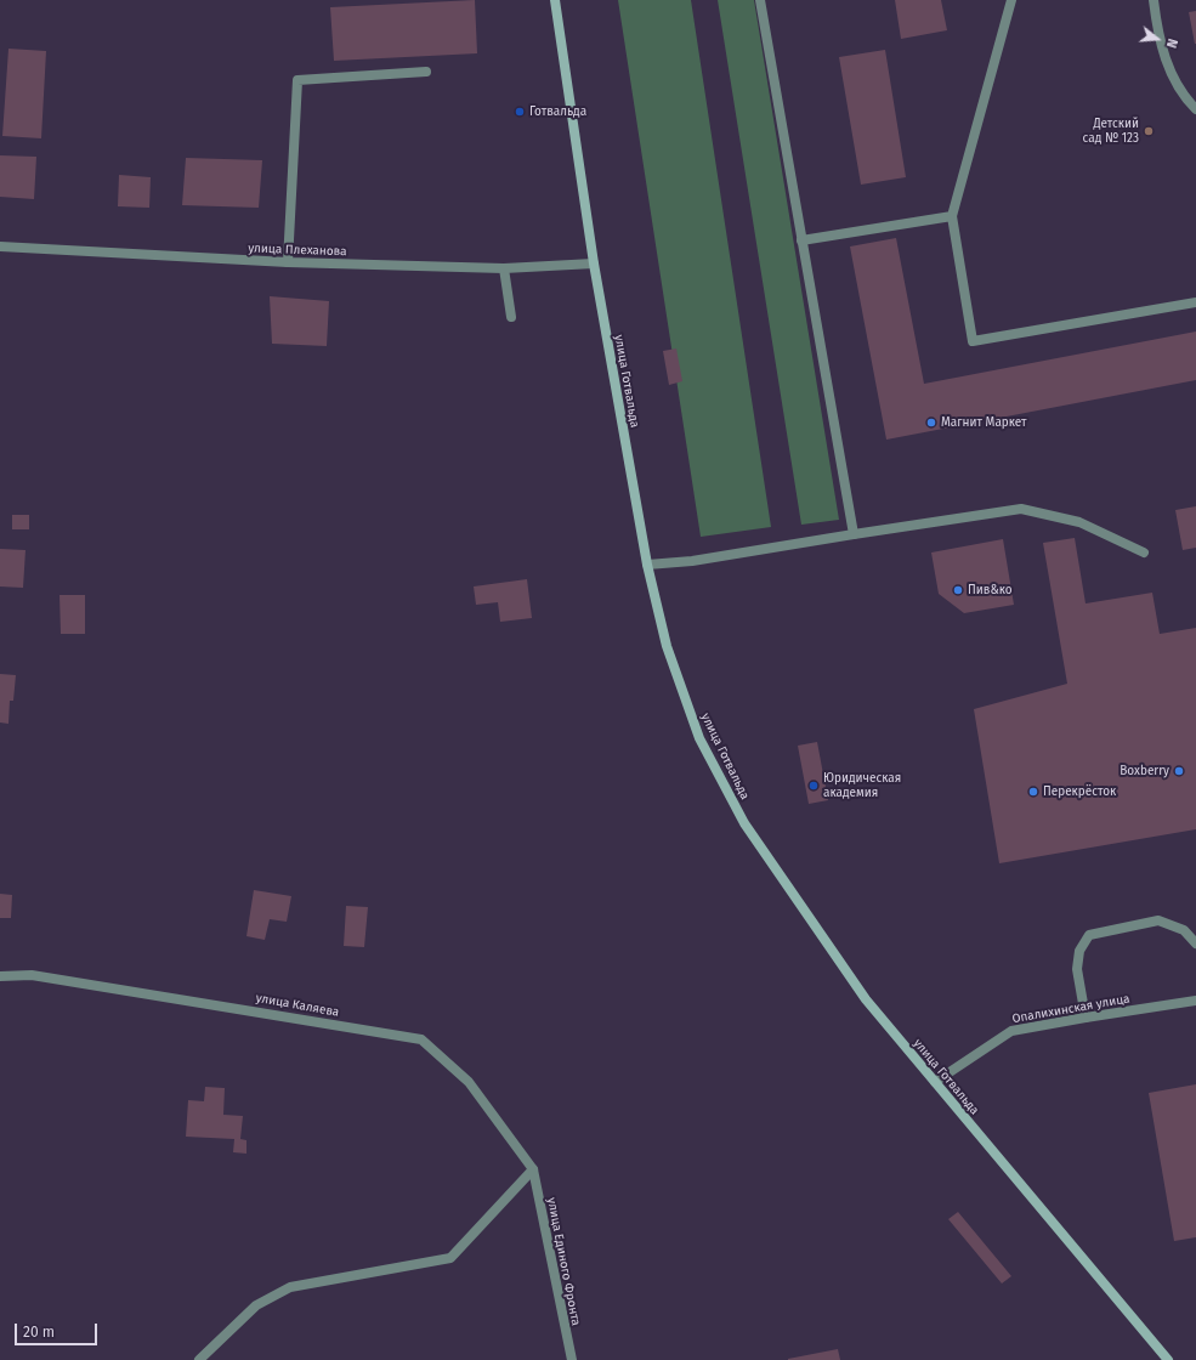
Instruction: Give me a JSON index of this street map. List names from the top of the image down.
{
  "streets": {
    "main road": ["улица Готвальда"],
    "street": [
      "улица Плеханова",
      "улица Каляева",
      "Опалихинская улица",
      "улица Единого Фронта"
    ]
  },
  "crossings": [
    ["улица Плеханова", "улица Готвальда"],
    ["улица Готвальда", "Опалихинская улица"],
    ["улица Каляева", "улица Единого Фронта"]
  ],
  "places": [
    "Готвальда",
    "Детский сад № 123",
    "Магнит Маркет",
    "Пив&ко",
    "Boxberry",
    "Юридическая академия",
    "Перекрёсток"
  ],
  "scale_bar": "20 m",
  "north": "right"
}
